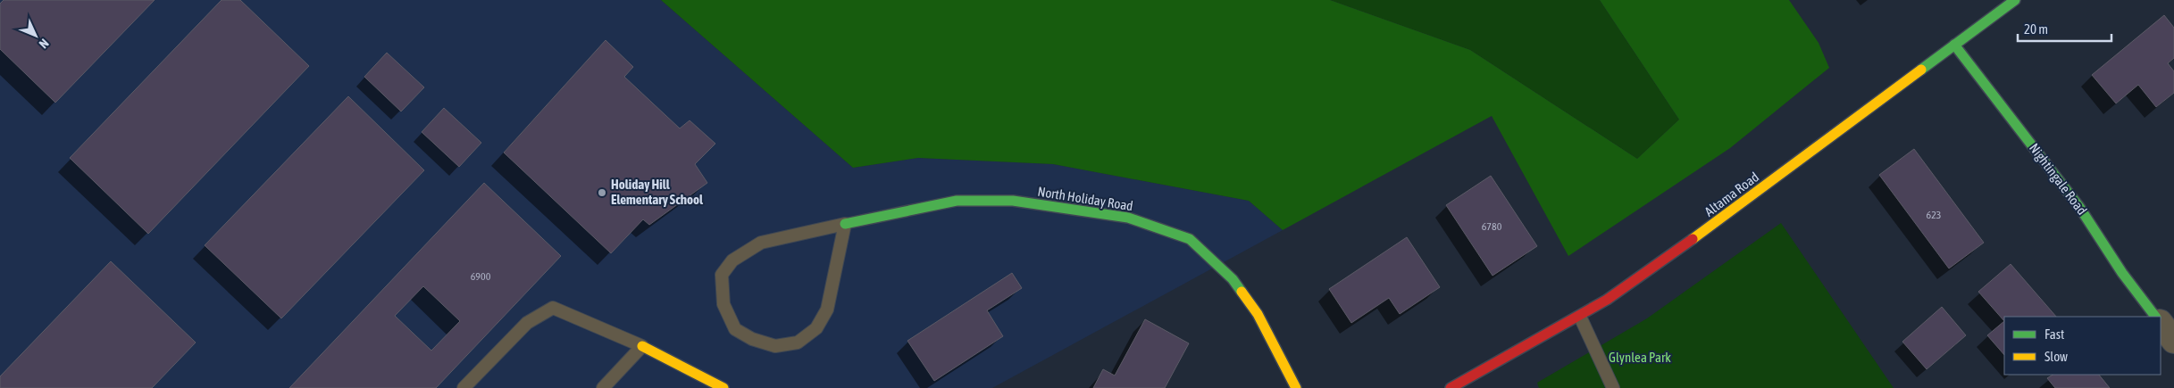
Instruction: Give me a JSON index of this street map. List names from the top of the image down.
{
  "streets": {
    "street": ["Nightingale Road", "Altama Road", "North Holiday Road"]
  },
  "crossings": [
    ["Nightingale Road", "Altama Road"]
  ],
  "parks": ["Glynlea Park"],
  "places": ["Holiday Hill Elementary School"],
  "house_numbers": ["623", "6780", "6900"],
  "legend": ["Fast", "Slow"],
  "scale_bar": "20 m",
  "north": "bottom right"
}
